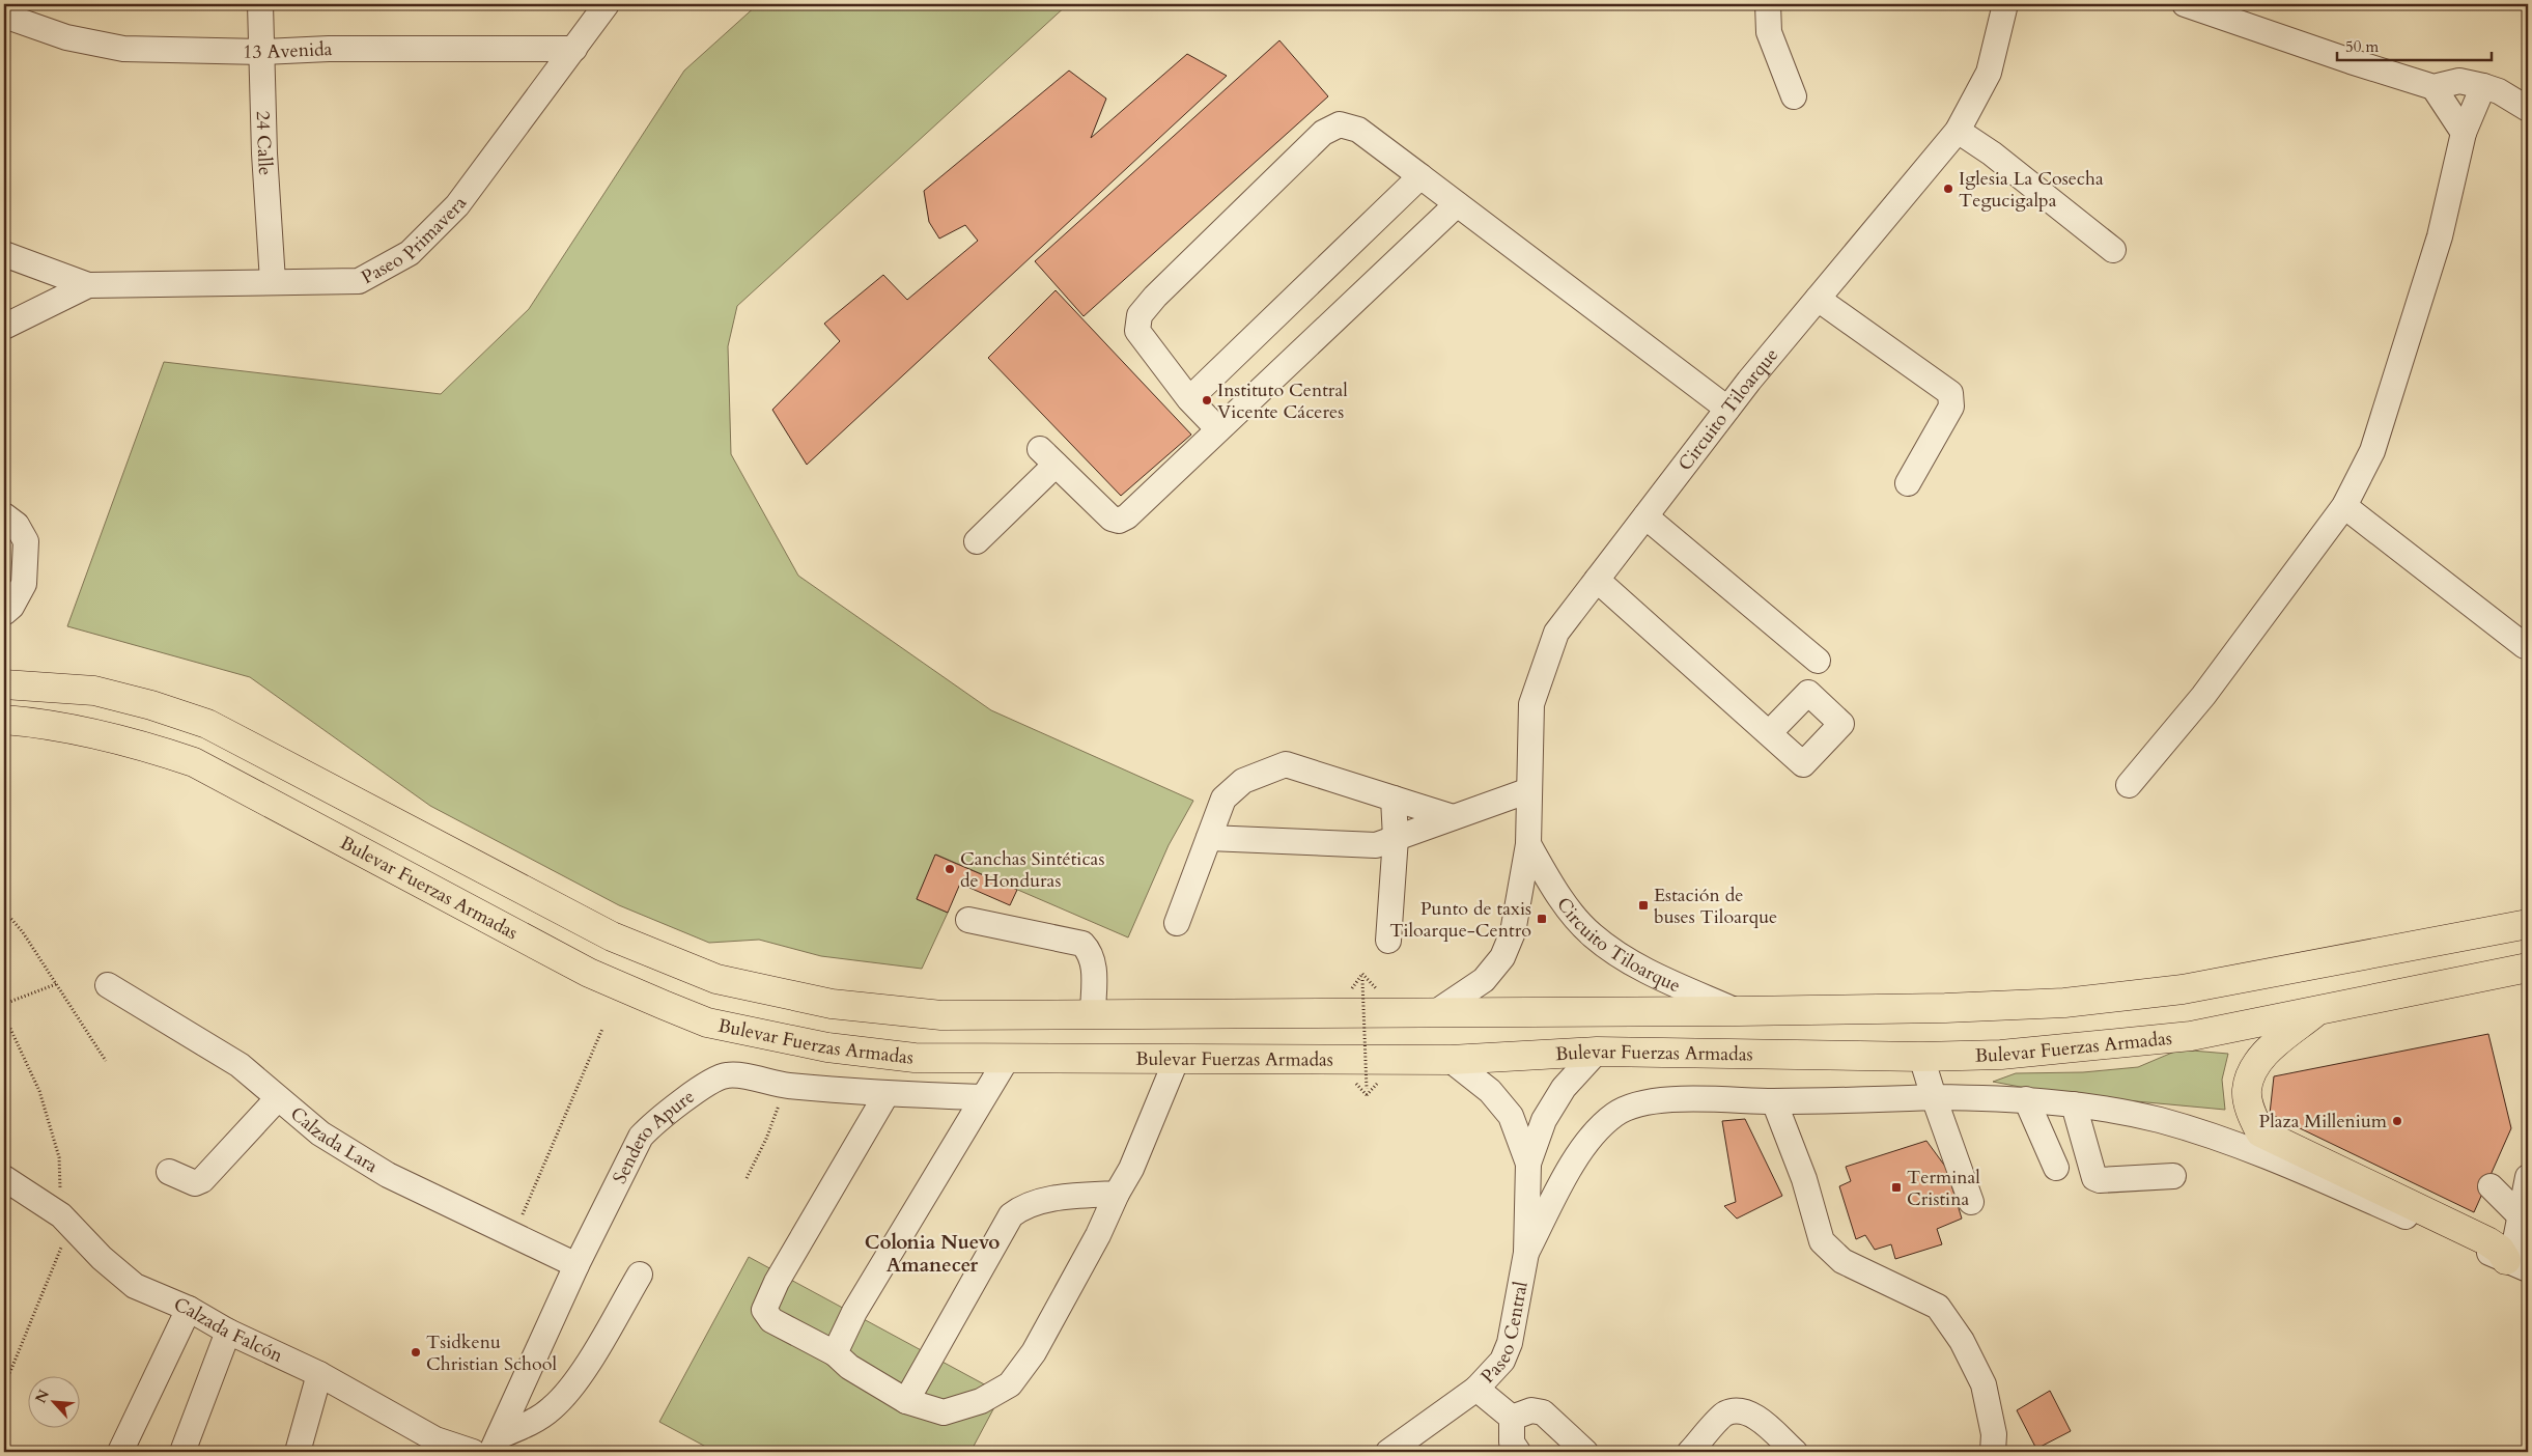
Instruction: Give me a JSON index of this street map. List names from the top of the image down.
{
  "streets": {
    "highway": ["Bulevar Fuerzas Armadas"],
    "street": [
      "13 Avenida",
      "24 Calle",
      "Paseo Primavera",
      "Circuito Tiloarque",
      "Calzada Lara",
      "Sendero Apure",
      "Calzada Falcón",
      "Paseo Central"
    ]
  },
  "crossings": [
    ["13 Avenida", "24 Calle"],
    ["13 Avenida", "Paseo Primavera"],
    ["24 Calle", "Paseo Primavera"],
    ["Bulevar Fuerzas Armadas", "Paseo Central"],
    ["Calzada Lara", "Sendero Apure"]
  ],
  "districts": ["Colonia Nuevo Amanecer"],
  "places": {
    "other": [
      "Iglesia La Cosecha Tegucigalpa",
      "Instituto Central Vicente Cáceres",
      "Canchas Sintéticas de Honduras",
      "Plaza Millenium",
      "Tsidkenu Christian School"
    ],
    "transit": ["Estación de buses Tiloarque", "Punto de taxis Tiloarque-Centro", "Terminal Cristina"]
  },
  "scale_bar": "50 m",
  "north": "top left"
}
